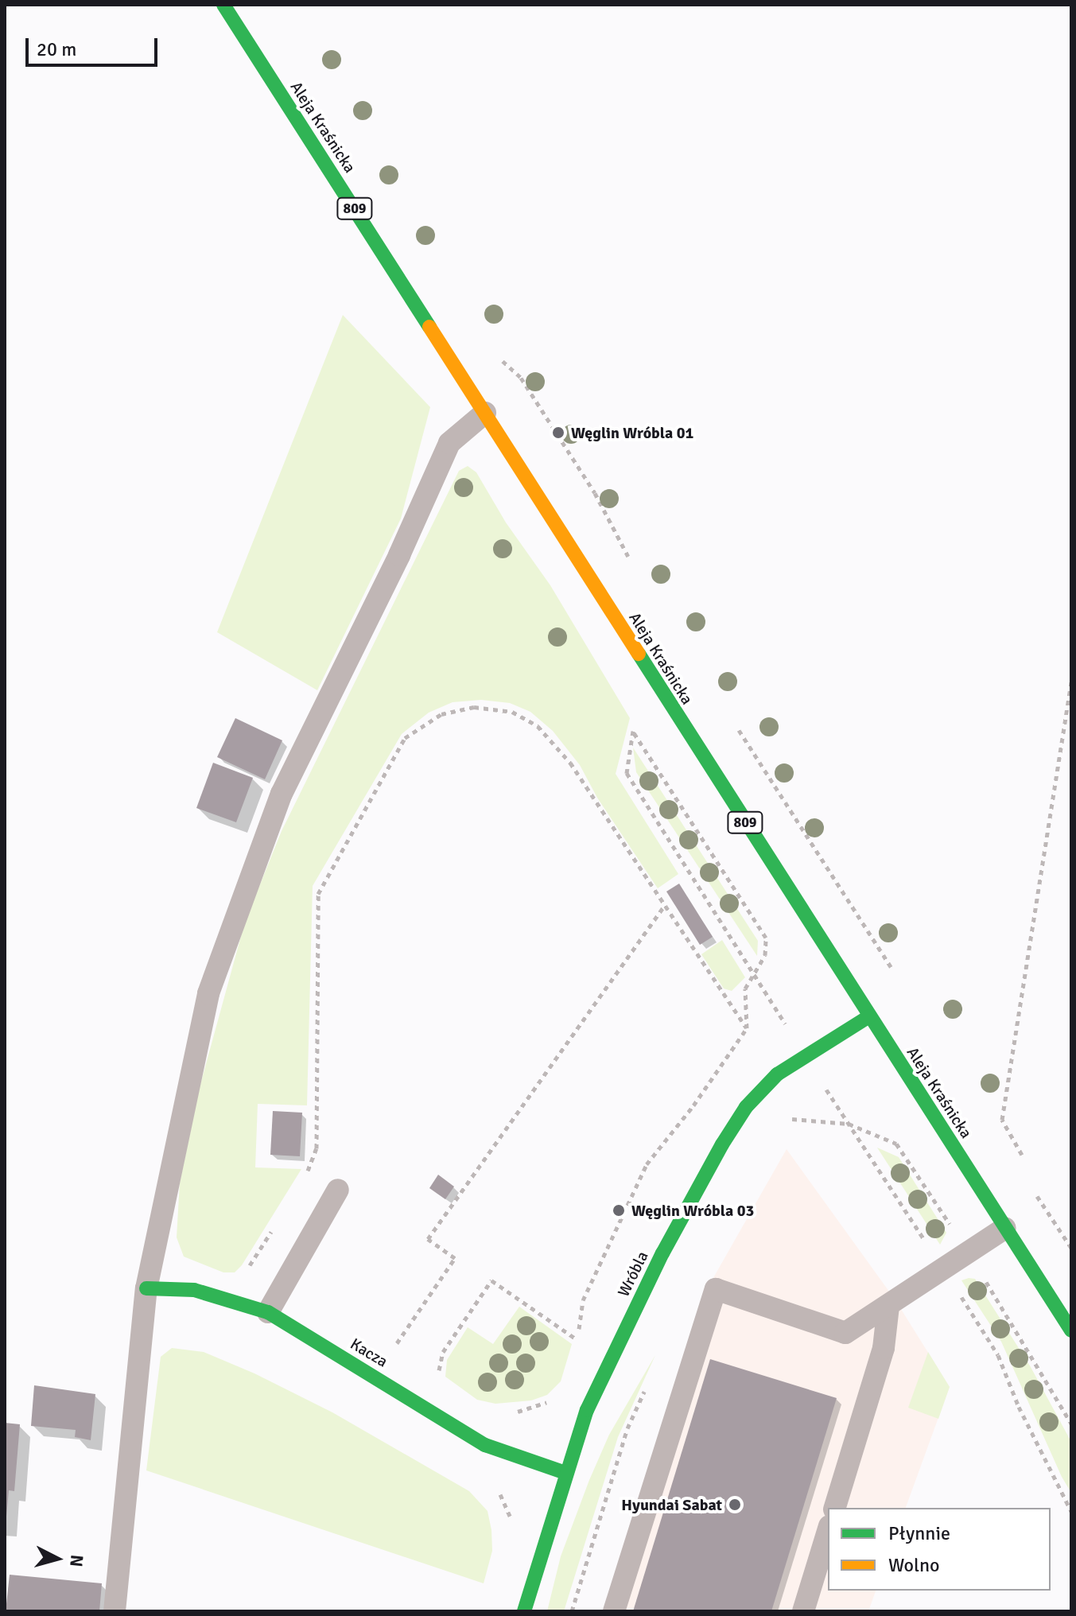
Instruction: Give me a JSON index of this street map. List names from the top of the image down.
{
  "streets": {
    "main road": [
      "Aleja Kraśnicka",
      "809",
      "Wróbla",
      "Kacza"
    ]
  },
  "crossings": [
    ["Aleja Kraśnicka", "Wróbla"],
    ["Wróbla", "Kacza"]
  ],
  "places": ["Węglin Wróbla 01", "Węglin Wróbla 03", "Hyundai Sabat"],
  "legend": ["Płynnie", "Wolno"],
  "scale_bar": "20 m",
  "north": "right"
}
